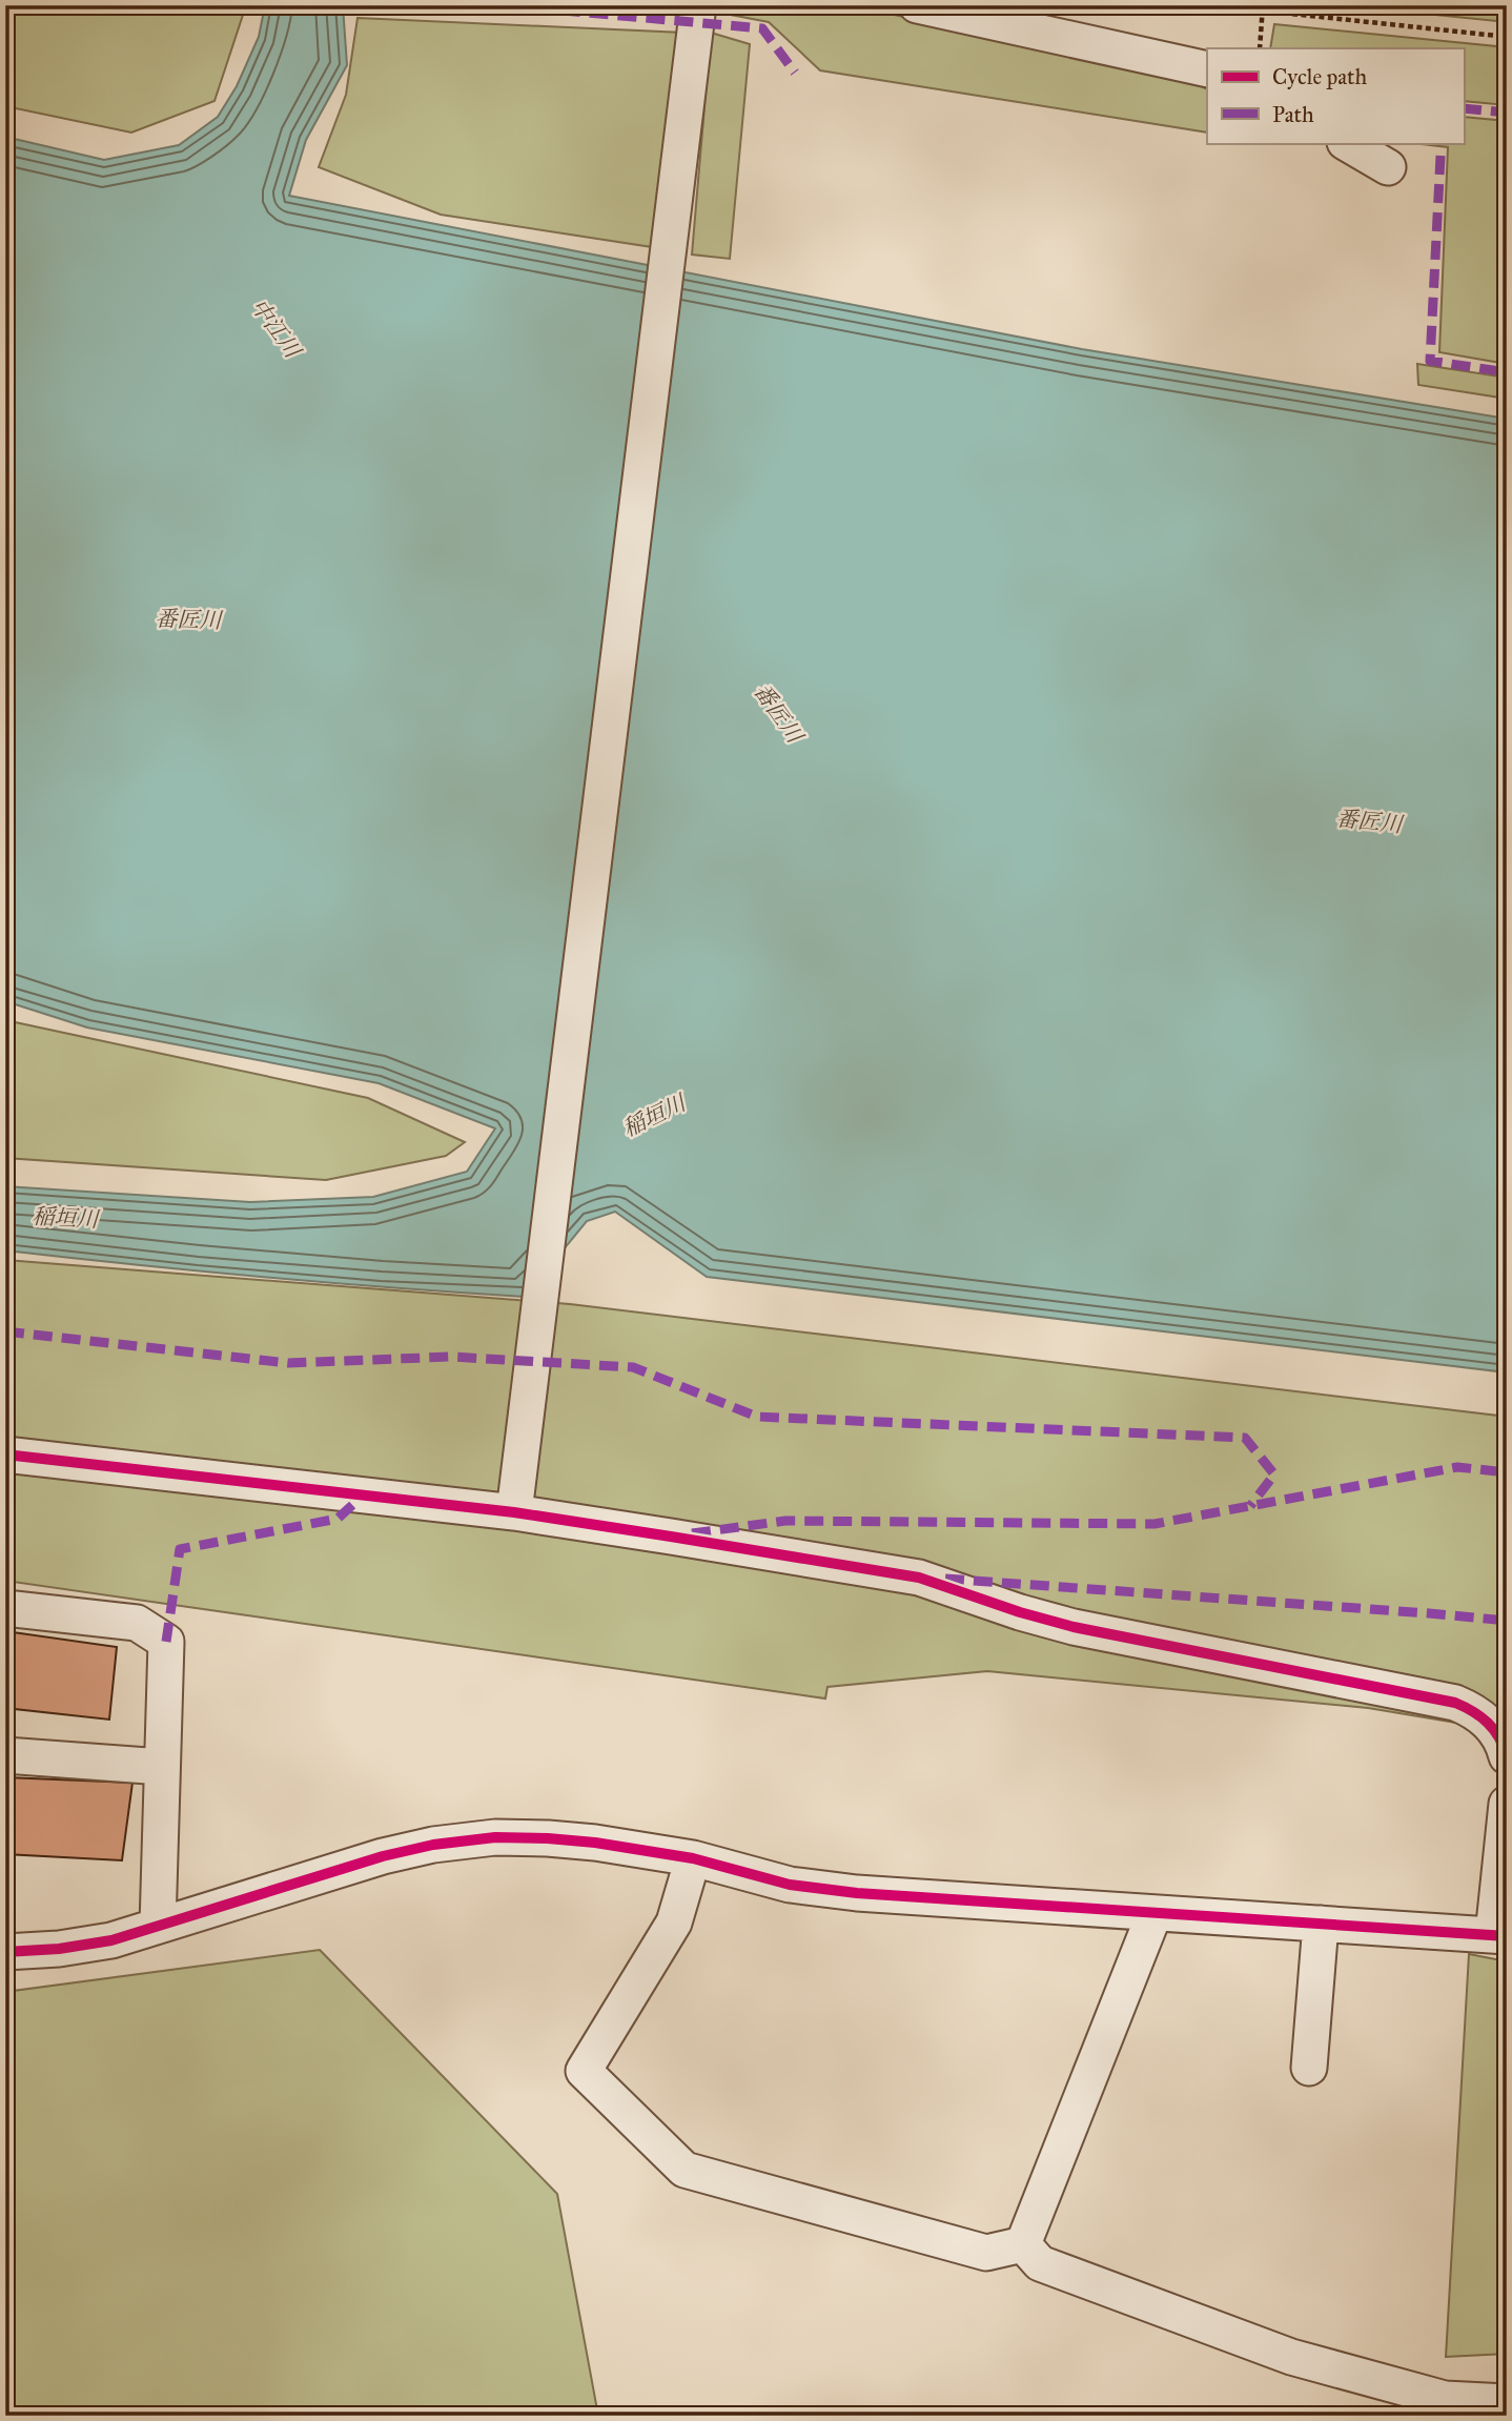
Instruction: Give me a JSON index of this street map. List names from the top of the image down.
{
  "water": ["中江川", "番匠川", "稲垣川"],
  "legend": ["Cycle path", "Path"]
}
